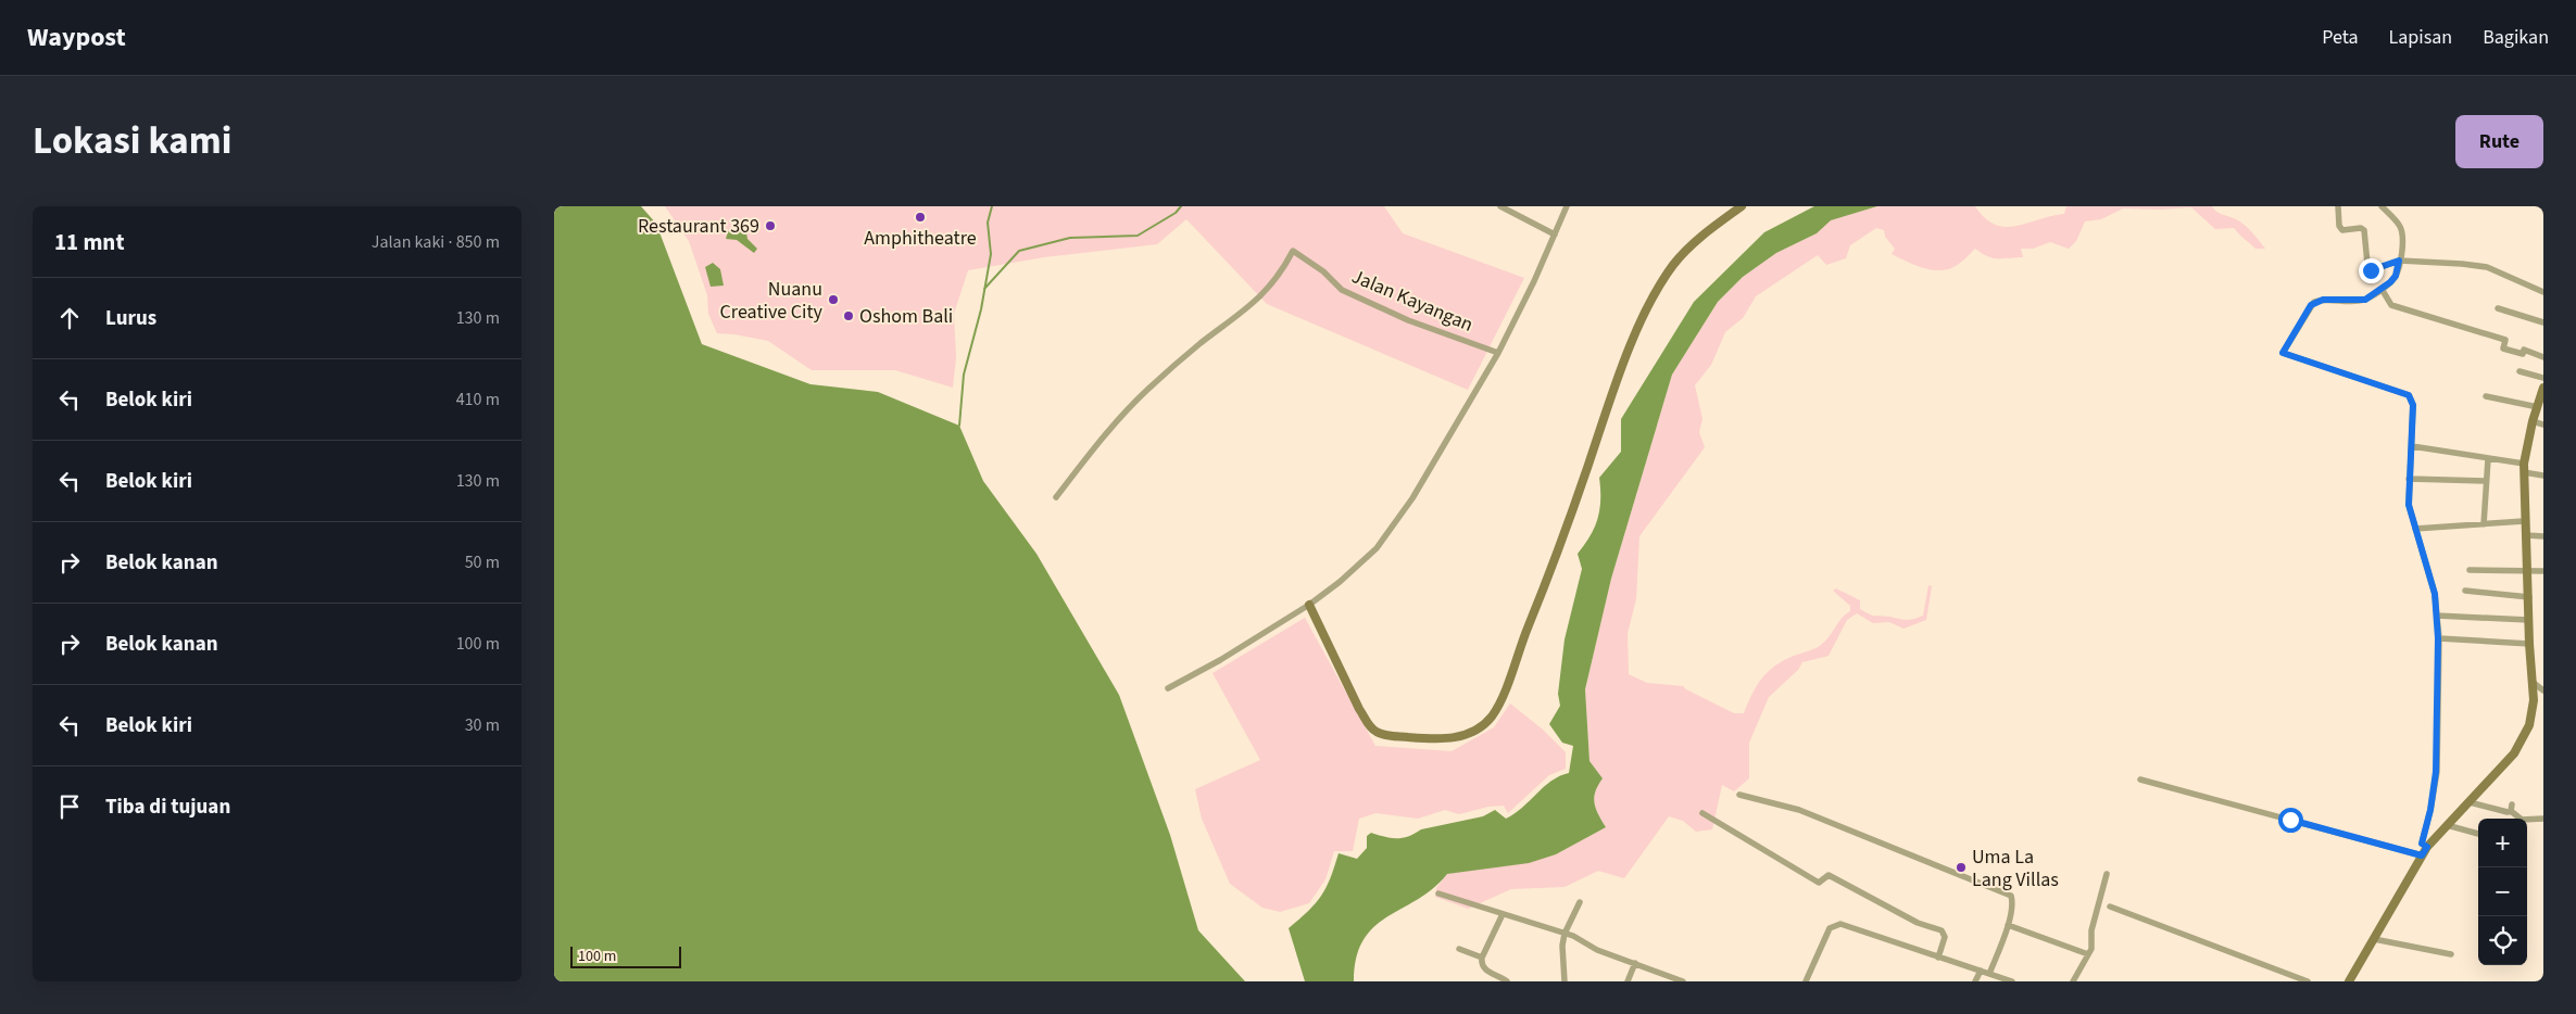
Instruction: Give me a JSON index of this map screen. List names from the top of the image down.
{
  "streets": {
    "street": ["Jalan Kayangan"]
  },
  "places": [
    "Amphitheatre",
    "Restaurant 369",
    "Nuanu Creative City",
    "Oshom Bali",
    "Uma La Lang Villas"
  ],
  "scale_bar": "100 m",
  "page": {
    "header": "Waypost",
    "nav": ["Peta", "Lapisan", "Bagikan"],
    "title": "Lokasi kami",
    "buttons": "Rute",
    "heading": ["11 mnt", "Jalan kaki · 850 m"],
    "list": [
      ["Lurus", "130 m"],
      ["Belok kiri", "410 m"],
      ["Belok kiri", "130 m"],
      ["Belok kanan", "50 m"],
      ["Belok kanan", "100 m"],
      ["Belok kiri", "30 m"],
      "Tiba di tujuan"
    ],
    "map_buttons": ["+", "−"],
    "scale": "100 m"
  }
}
